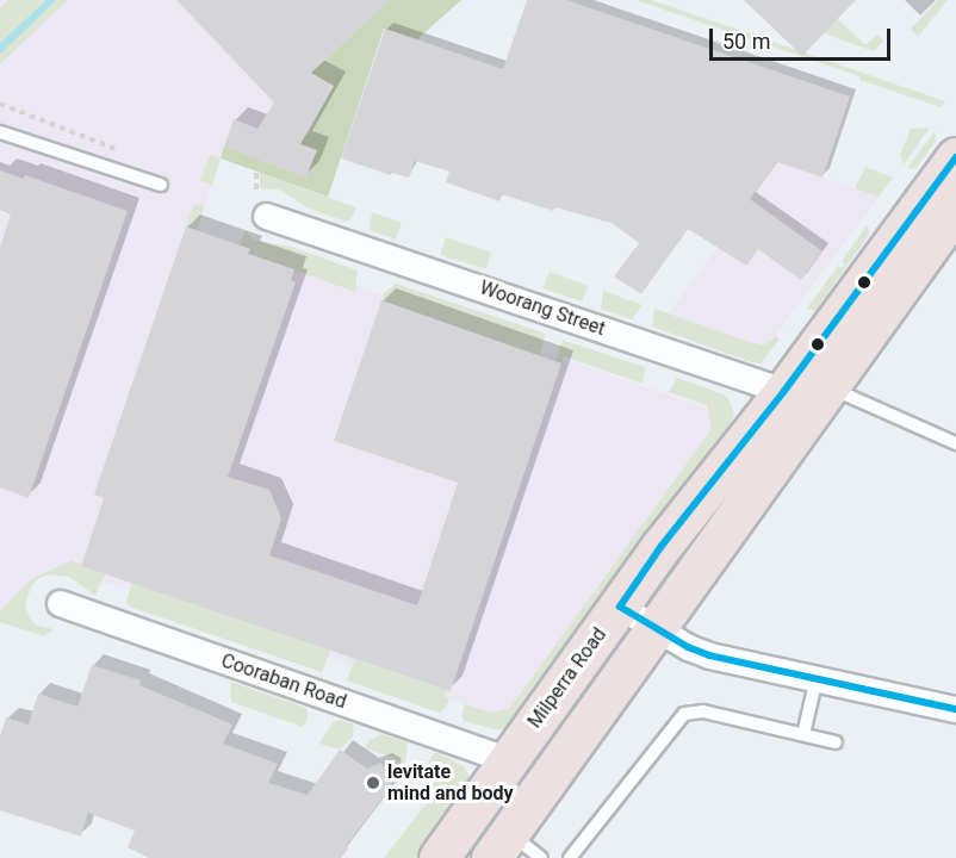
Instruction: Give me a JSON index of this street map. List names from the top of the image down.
{
  "streets": {
    "highway": ["Milperra Road"],
    "street": ["Woorang Street", "Cooraban Road"]
  },
  "crossings": [
    ["Woorang Street", "Milperra Road"],
    ["Milperra Road", "Cooraban Road"]
  ],
  "places": ["levitate mind and body"],
  "scale_bar": "50 m"
}
